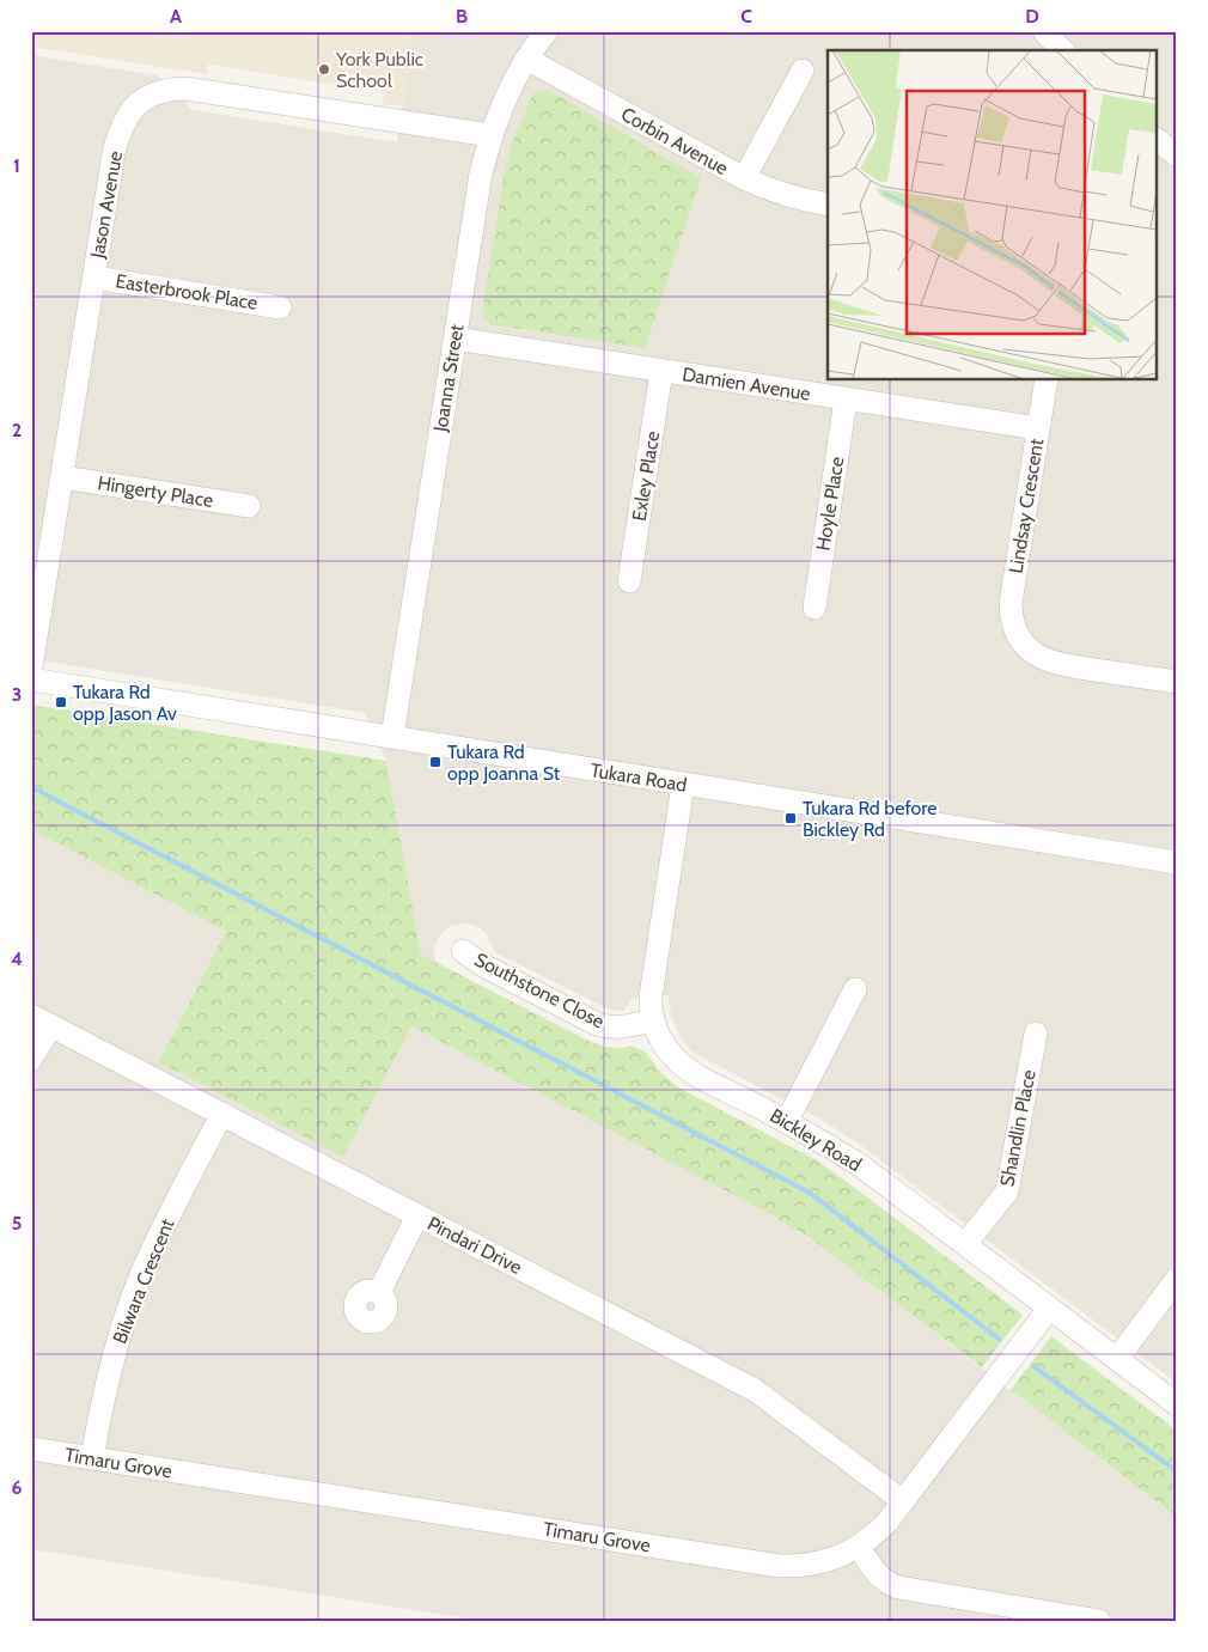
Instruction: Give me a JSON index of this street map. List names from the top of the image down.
{
  "streets": {
    "street": [
      "Corbin Avenue",
      "Jason Avenue",
      "Easterbrook Place",
      "Joanna Street",
      "Damien Avenue",
      "Exley Place",
      "Hingerty Place",
      "Hoyle Place",
      "Lindsay Crescent",
      "Tukara Road",
      "Southstone Close",
      "Shandlin Place",
      "Bickley Road",
      "Pindari Drive",
      "Bilwara Crescent",
      "Timaru Grove"
    ]
  },
  "crossings": [
    ["Corbin Avenue", "Joanna Street"],
    ["Jason Avenue", "Easterbrook Place"],
    ["Jason Avenue", "Joanna Street"],
    ["Jason Avenue", "Hingerty Place"],
    ["Joanna Street", "Damien Avenue"],
    ["Joanna Street", "Tukara Road"],
    ["Damien Avenue", "Exley Place"],
    ["Damien Avenue", "Hoyle Place"],
    ["Damien Avenue", "Lindsay Crescent"],
    ["Tukara Road", "Bickley Road"],
    ["Southstone Close", "Bickley Road"],
    ["Shandlin Place", "Bickley Road"],
    ["Bickley Road", "Timaru Grove"],
    ["Pindari Drive", "Bilwara Crescent"],
    ["Pindari Drive", "Timaru Grove"],
    ["Bilwara Crescent", "Timaru Grove"]
  ],
  "places": {
    "other": ["York Public School"],
    "transit": ["Tukara Rd opp Jason Av", "Tukara Rd opp Joanna St", "Tukara Rd before Bickley Rd"]
  },
  "grid": {
    "columns": [
      "A",
      "B",
      "C",
      "D"
    ],
    "rows": [
      "1",
      "2",
      "3",
      "4",
      "5",
      "6"
    ]
  }
}
